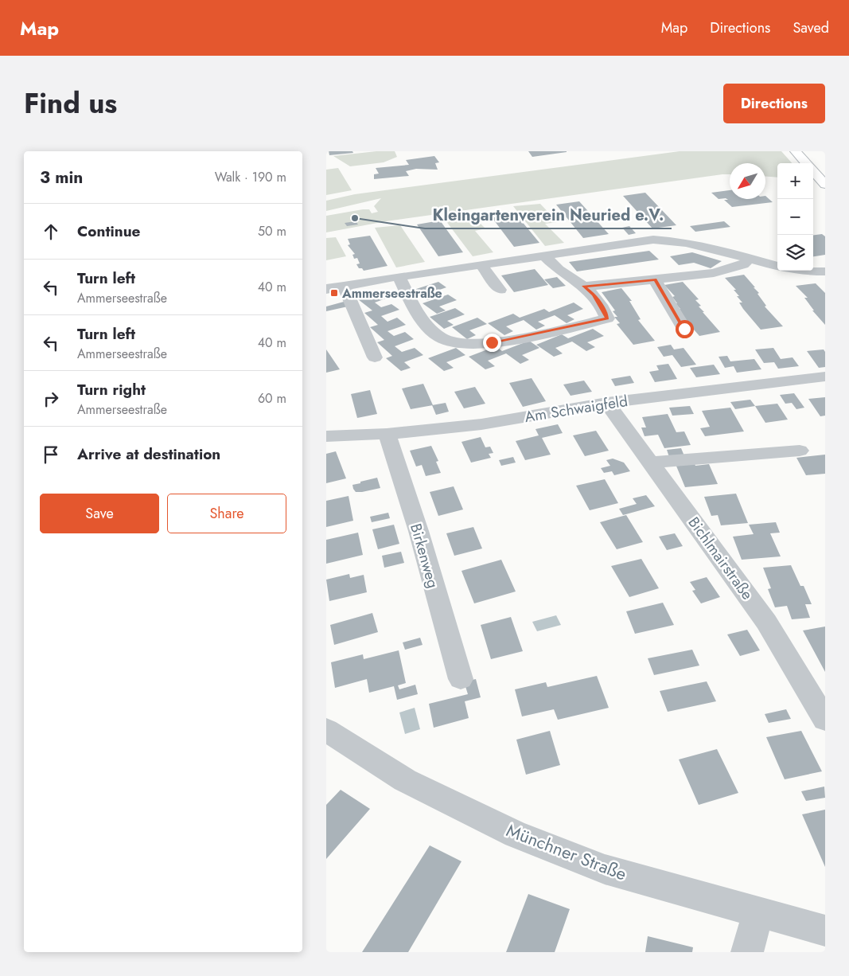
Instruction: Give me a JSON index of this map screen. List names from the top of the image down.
{
  "streets": {
    "street": [
      "Am Schwaigfeld",
      "Birkenweg",
      "Bichlmairstraße",
      "Münchner Straße"
    ]
  },
  "crossings": [
    ["Am Schwaigfeld", "Birkenweg"],
    ["Am Schwaigfeld", "Bichlmairstraße"]
  ],
  "places": {
    "other": ["Kleingartenverein Neuried e.V."],
    "transit": ["Ammerseestraße"]
  },
  "north": "bottom left",
  "page": {
    "header": "Map",
    "nav": ["Map", "Directions", "Saved"],
    "title": "Find us",
    "buttons": [
      "Directions",
      ["Save", "Share"]
    ],
    "heading": ["3 min", "Walk · 190 m"],
    "map_buttons": ["+", "−"],
    "list": [
      ["Continue", "50 m"],
      ["Turn left", "Ammerseestraße", "40 m"],
      ["Turn left", "Ammerseestraße", "40 m"],
      ["Turn right", "Ammerseestraße", "60 m"],
      "Arrive at destination"
    ]
  }
}
